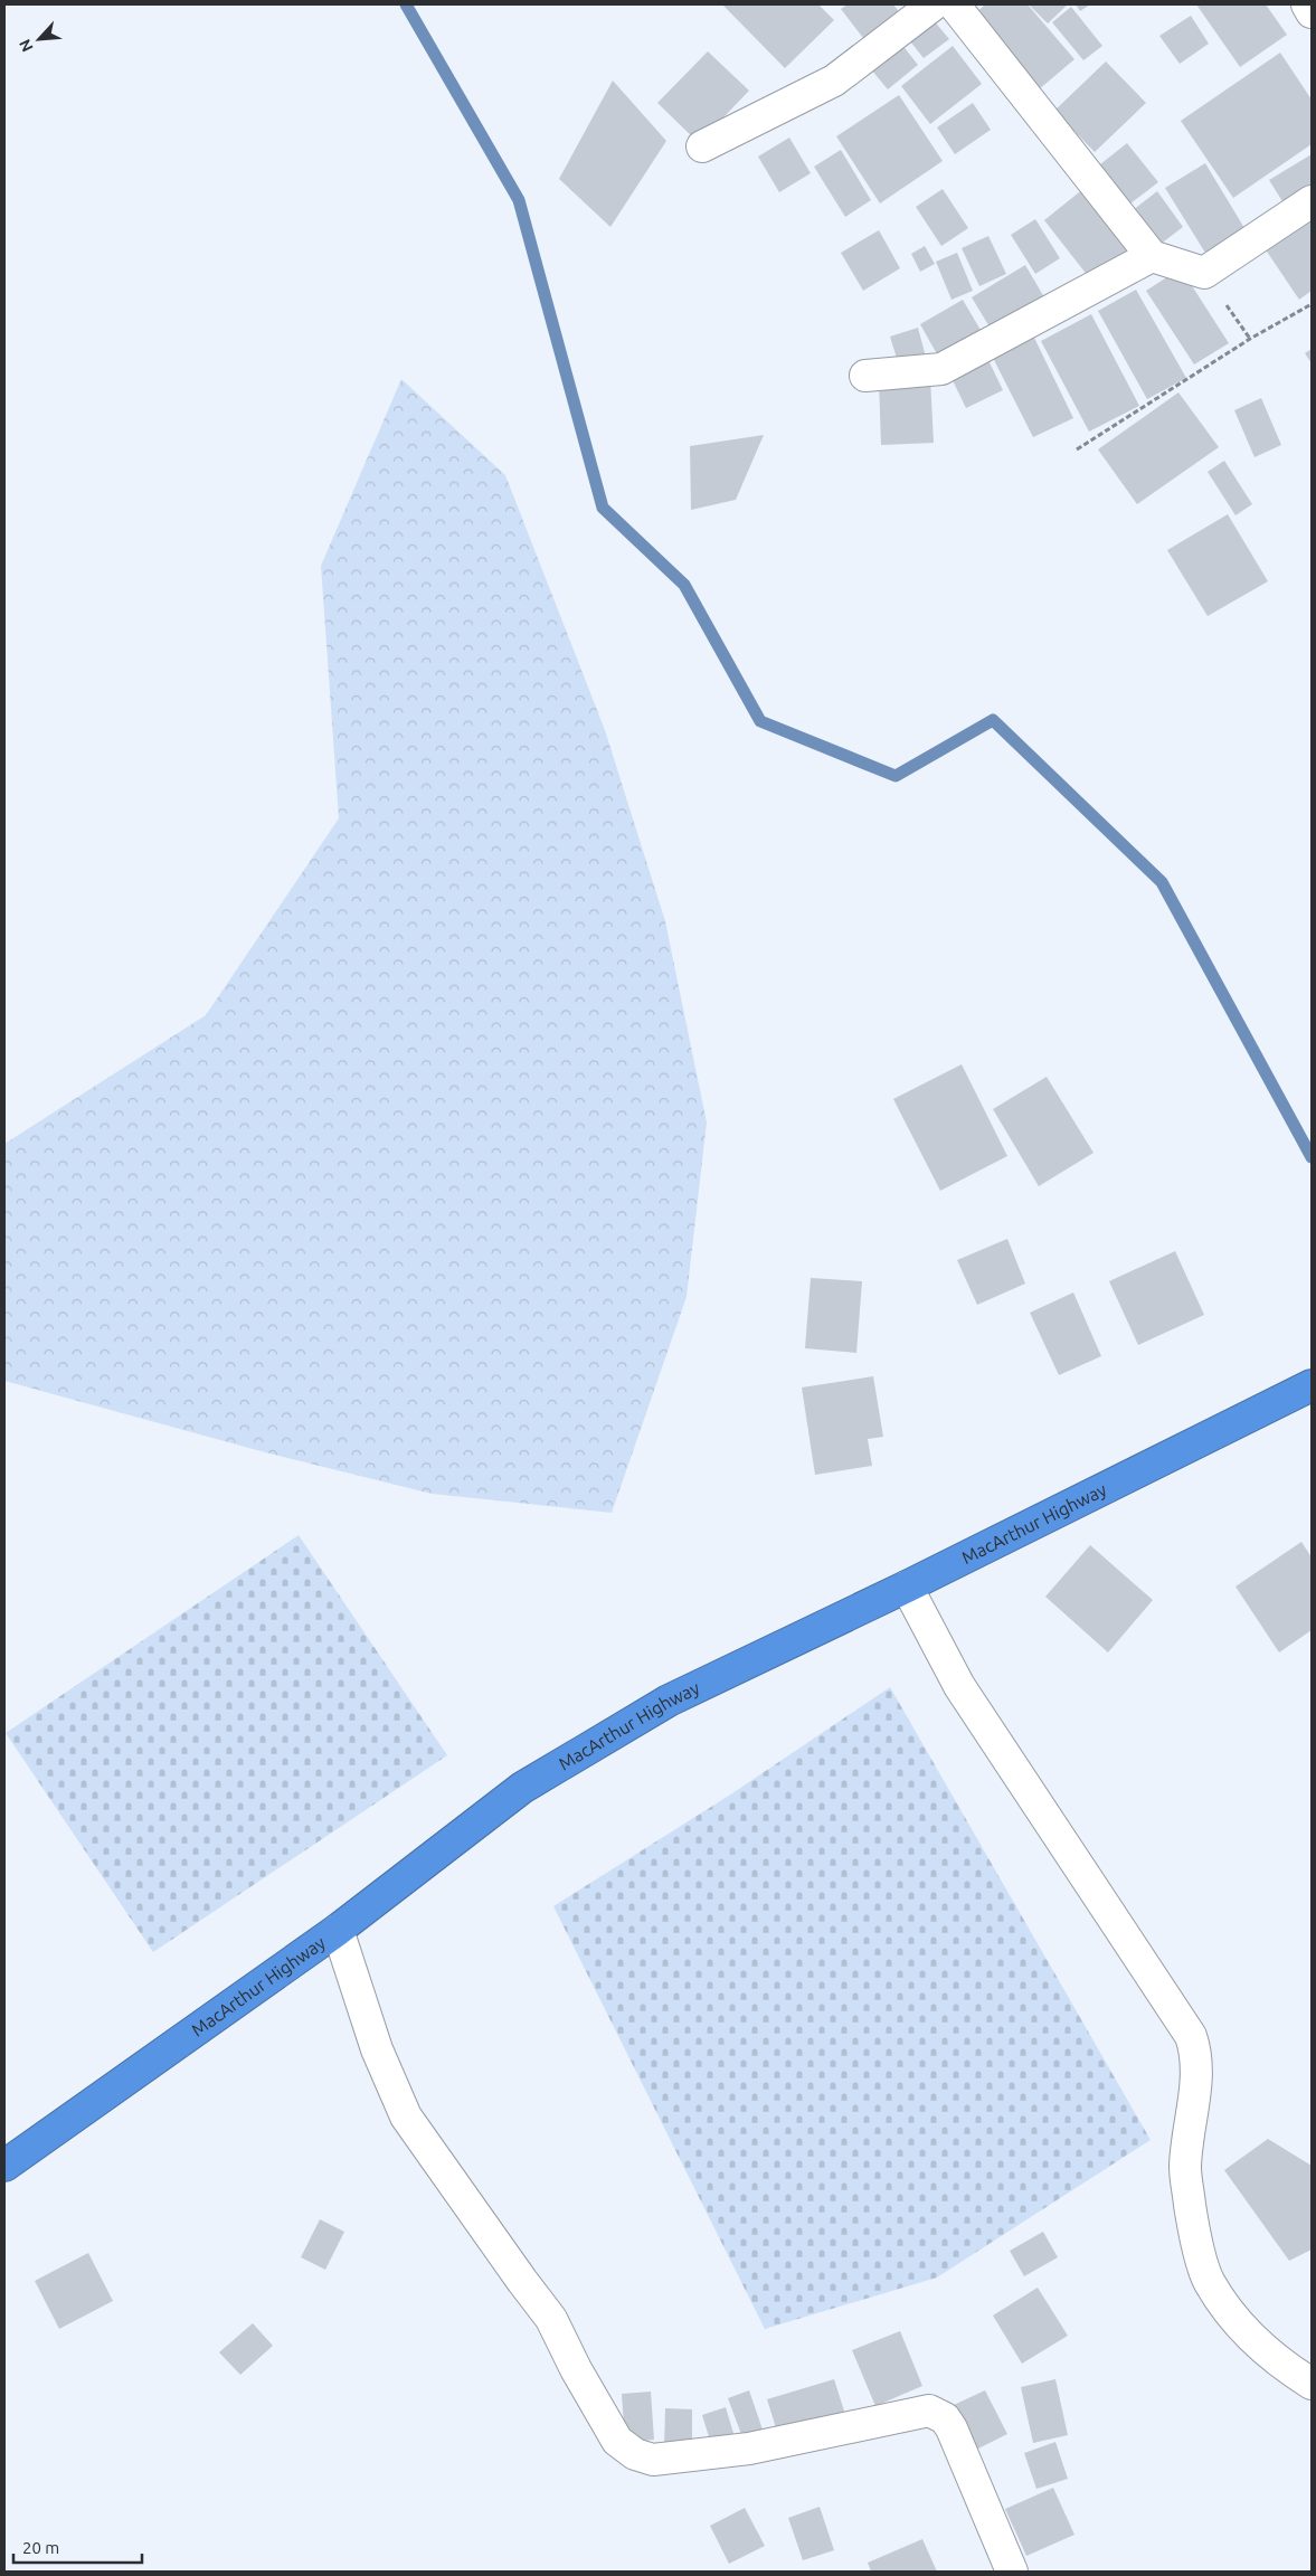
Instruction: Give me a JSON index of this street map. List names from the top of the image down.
{
  "streets": {
    "highway": ["MacArthur Highway"]
  },
  "scale_bar": "20 m",
  "north": "bottom left"
}
